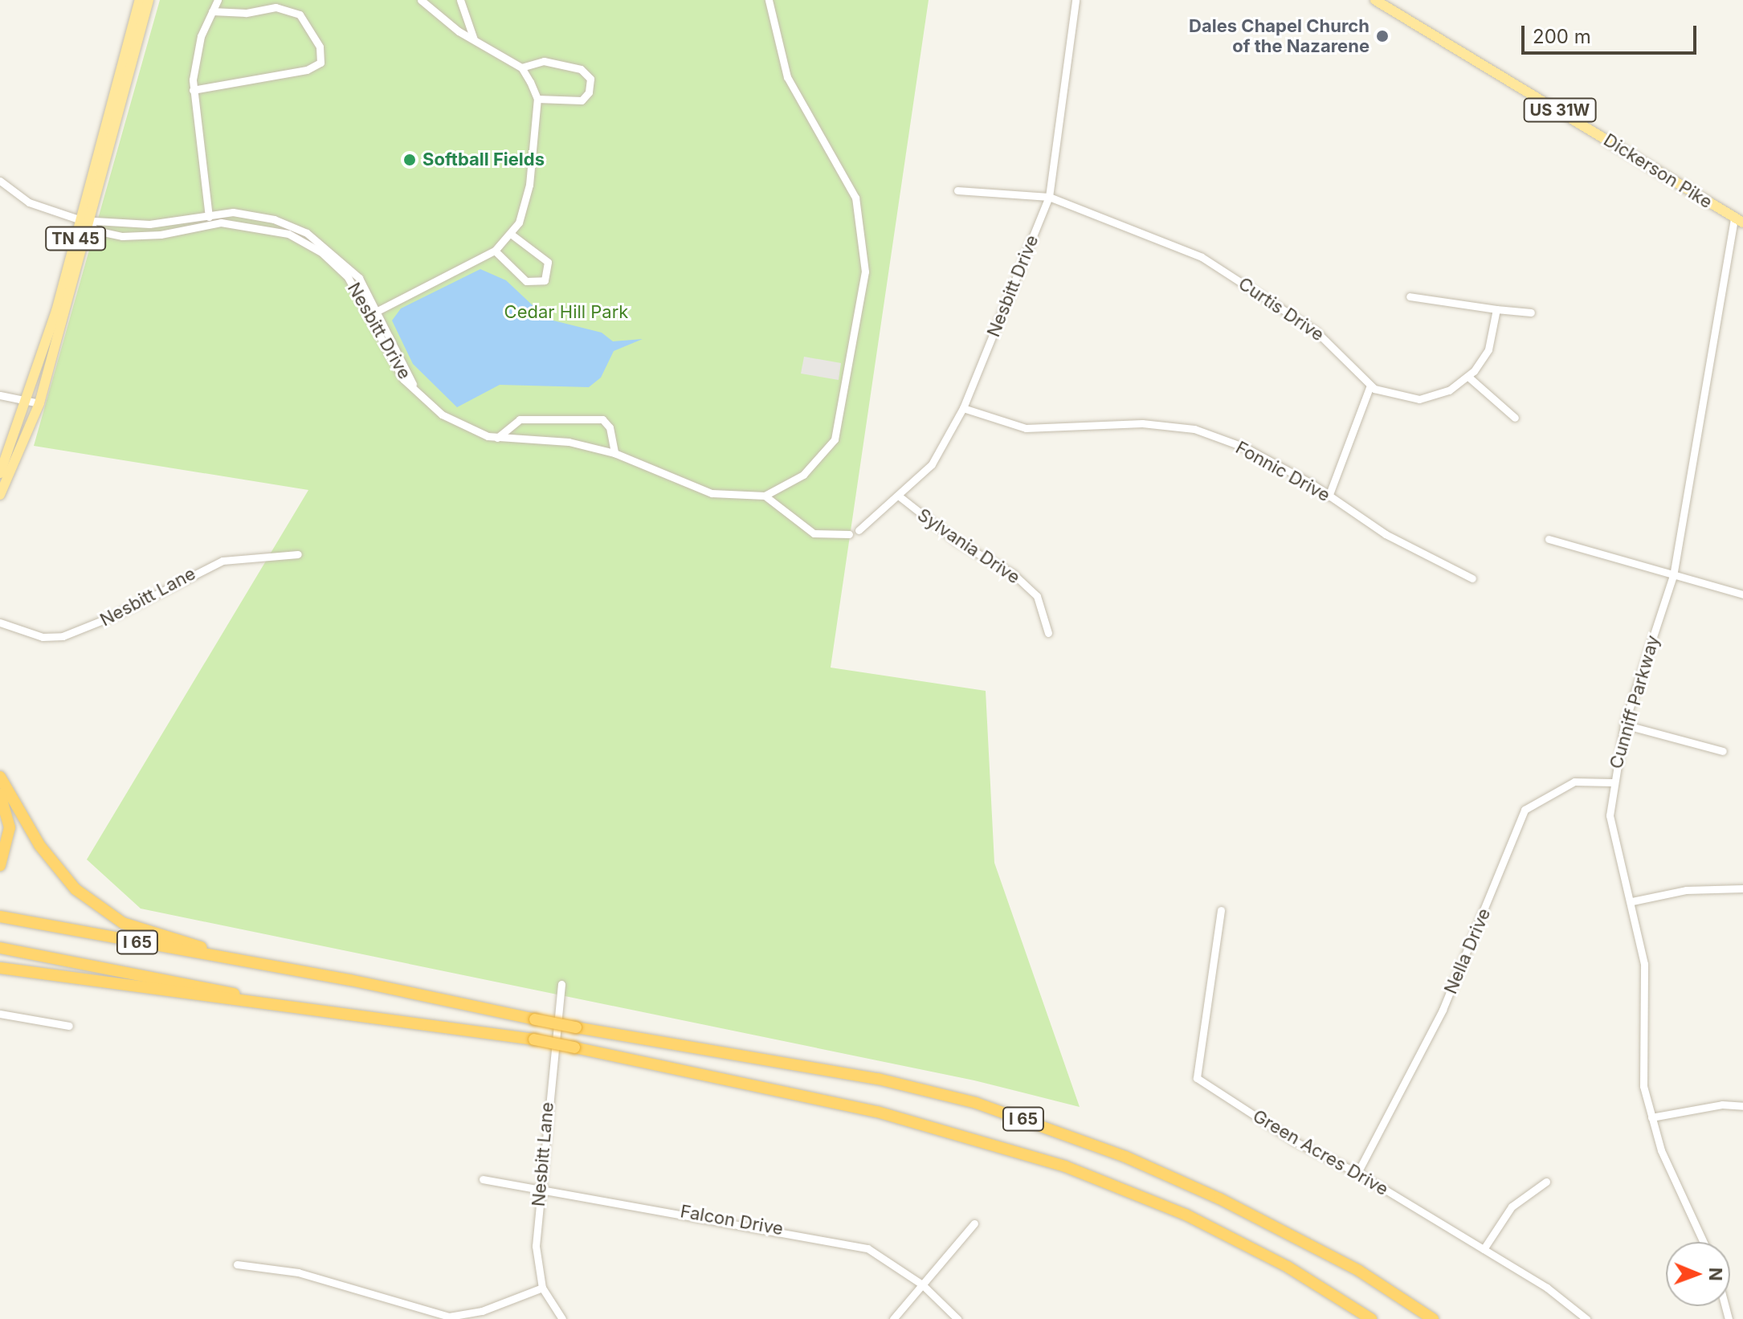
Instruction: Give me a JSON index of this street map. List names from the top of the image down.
{
  "streets": {
    "highway": ["I 65"],
    "main road": ["US 31W", "Dickerson Pike", "TN 45"],
    "street": [
      "Nesbitt Drive",
      "Curtis Drive",
      "Fonnic Drive",
      "Sylvania Drive",
      "Nesbitt Lane",
      "Cunniff Parkway",
      "Nella Drive",
      "Green Acres Drive",
      "Falcon Drive"
    ]
  },
  "crossings": [
    ["Dickerson Pike", "Cunniff Parkway"],
    ["TN 45", "Nesbitt Drive"],
    ["Nesbitt Drive", "Curtis Drive"],
    ["Nesbitt Drive", "Fonnic Drive"],
    ["Nesbitt Drive", "Sylvania Drive"],
    ["Nesbitt Lane", "Falcon Drive"],
    ["Cunniff Parkway", "Nella Drive"],
    ["Nella Drive", "Green Acres Drive"]
  ],
  "parks": ["Cedar Hill Park"],
  "places": ["Dales Chapel Church of the Nazarene", "Softball Fields"],
  "scale_bar": "200 m",
  "north": "right"
}
